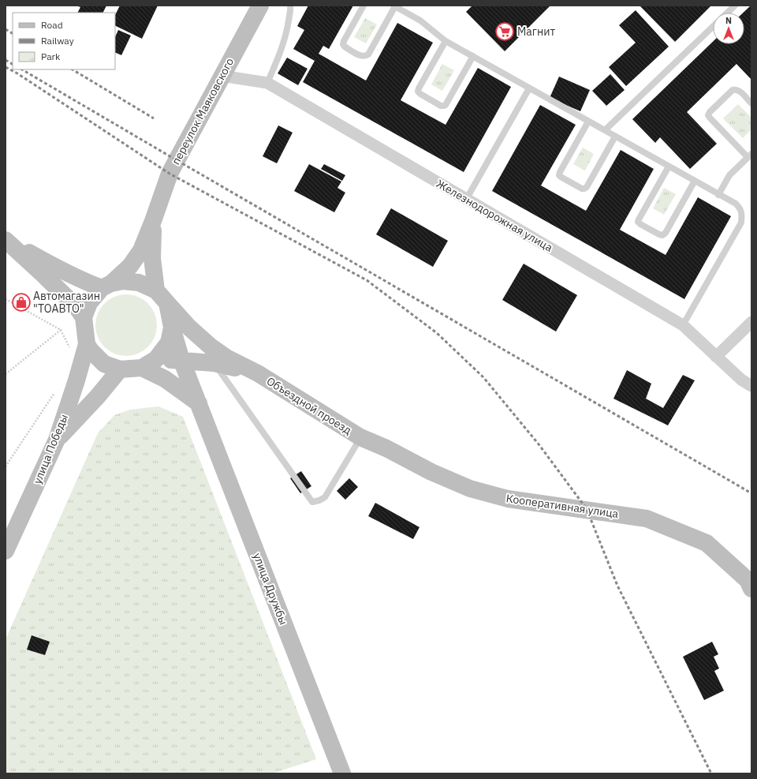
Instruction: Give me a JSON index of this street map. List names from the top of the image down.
{
  "streets": {
    "main road": [
      "переулок Маяковского",
      "Объездной проезд",
      "улица Победы",
      "Кооперативная улица",
      "улица Дружбы"
    ],
    "street": ["Железнодорожная улица"]
  },
  "crossings": [
    ["переулок Маяковского", "Железнодорожная улица"],
    ["переулок Маяковского", "улица Победы"],
    ["переулок Маяковского", "улица Дружбы"],
    ["Объездной проезд", "Кооперативная улица"],
    ["улица Победы", "улица Дружбы"]
  ],
  "places": {
    "supermarket": ["Магнит"],
    "shop": ["Автомагазин \"ТОАВТО\""]
  },
  "legend": ["Road", "Railway", "Park"],
  "north": "top"
}
